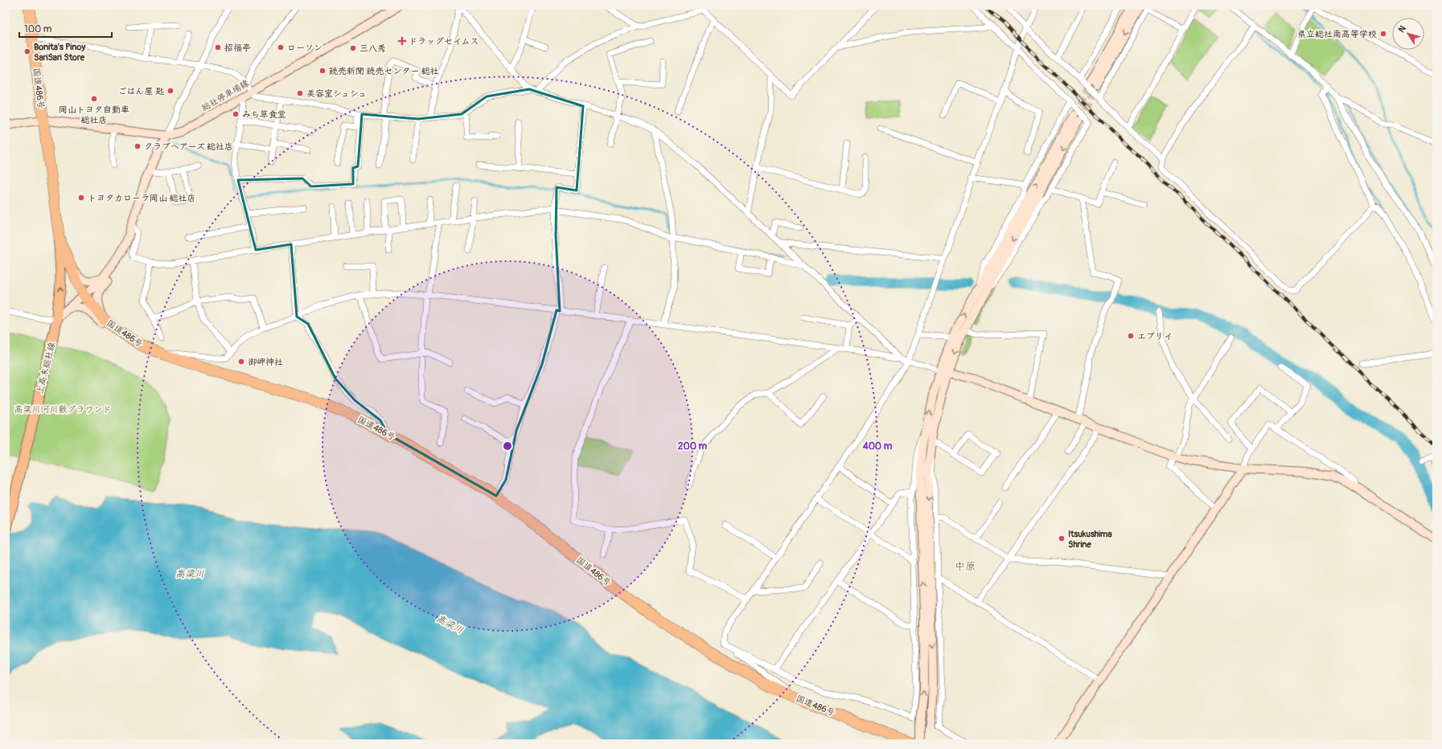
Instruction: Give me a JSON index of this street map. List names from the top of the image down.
{
  "streets": {
    "highway": ["国道486号"],
    "main road": ["上高末総社線"],
    "street": ["総社停車場線"]
  },
  "crossings": [
    ["国道486号", "総社停車場線"],
    ["国道486号", "上高末総社線"]
  ],
  "districts": ["中原"],
  "water": ["高梁川"],
  "parks": ["高梁川河川敷グラウンド"],
  "places": {
    "other": [
      "県立総社南高等学校",
      "招福亭",
      "ローソン",
      "三八秀",
      "Bonita's Pinoy SariSari Store",
      "読売新聞 読売センター 総社",
      "ごはん屋 匙",
      "美容室シュシュ",
      "岡山トヨタ自動車 総社店",
      "みち草食堂",
      "クラブヘアーズ 総社店",
      "トヨタカローラ岡山 総社店",
      "エブリイ",
      "御岬神社",
      "Itsukushima Shrine"
    ],
    "health": ["ドラッグセイムス"]
  },
  "scale_bar": "100 m",
  "north": "top left",
  "rings": ["200 m", "400 m"]
}
